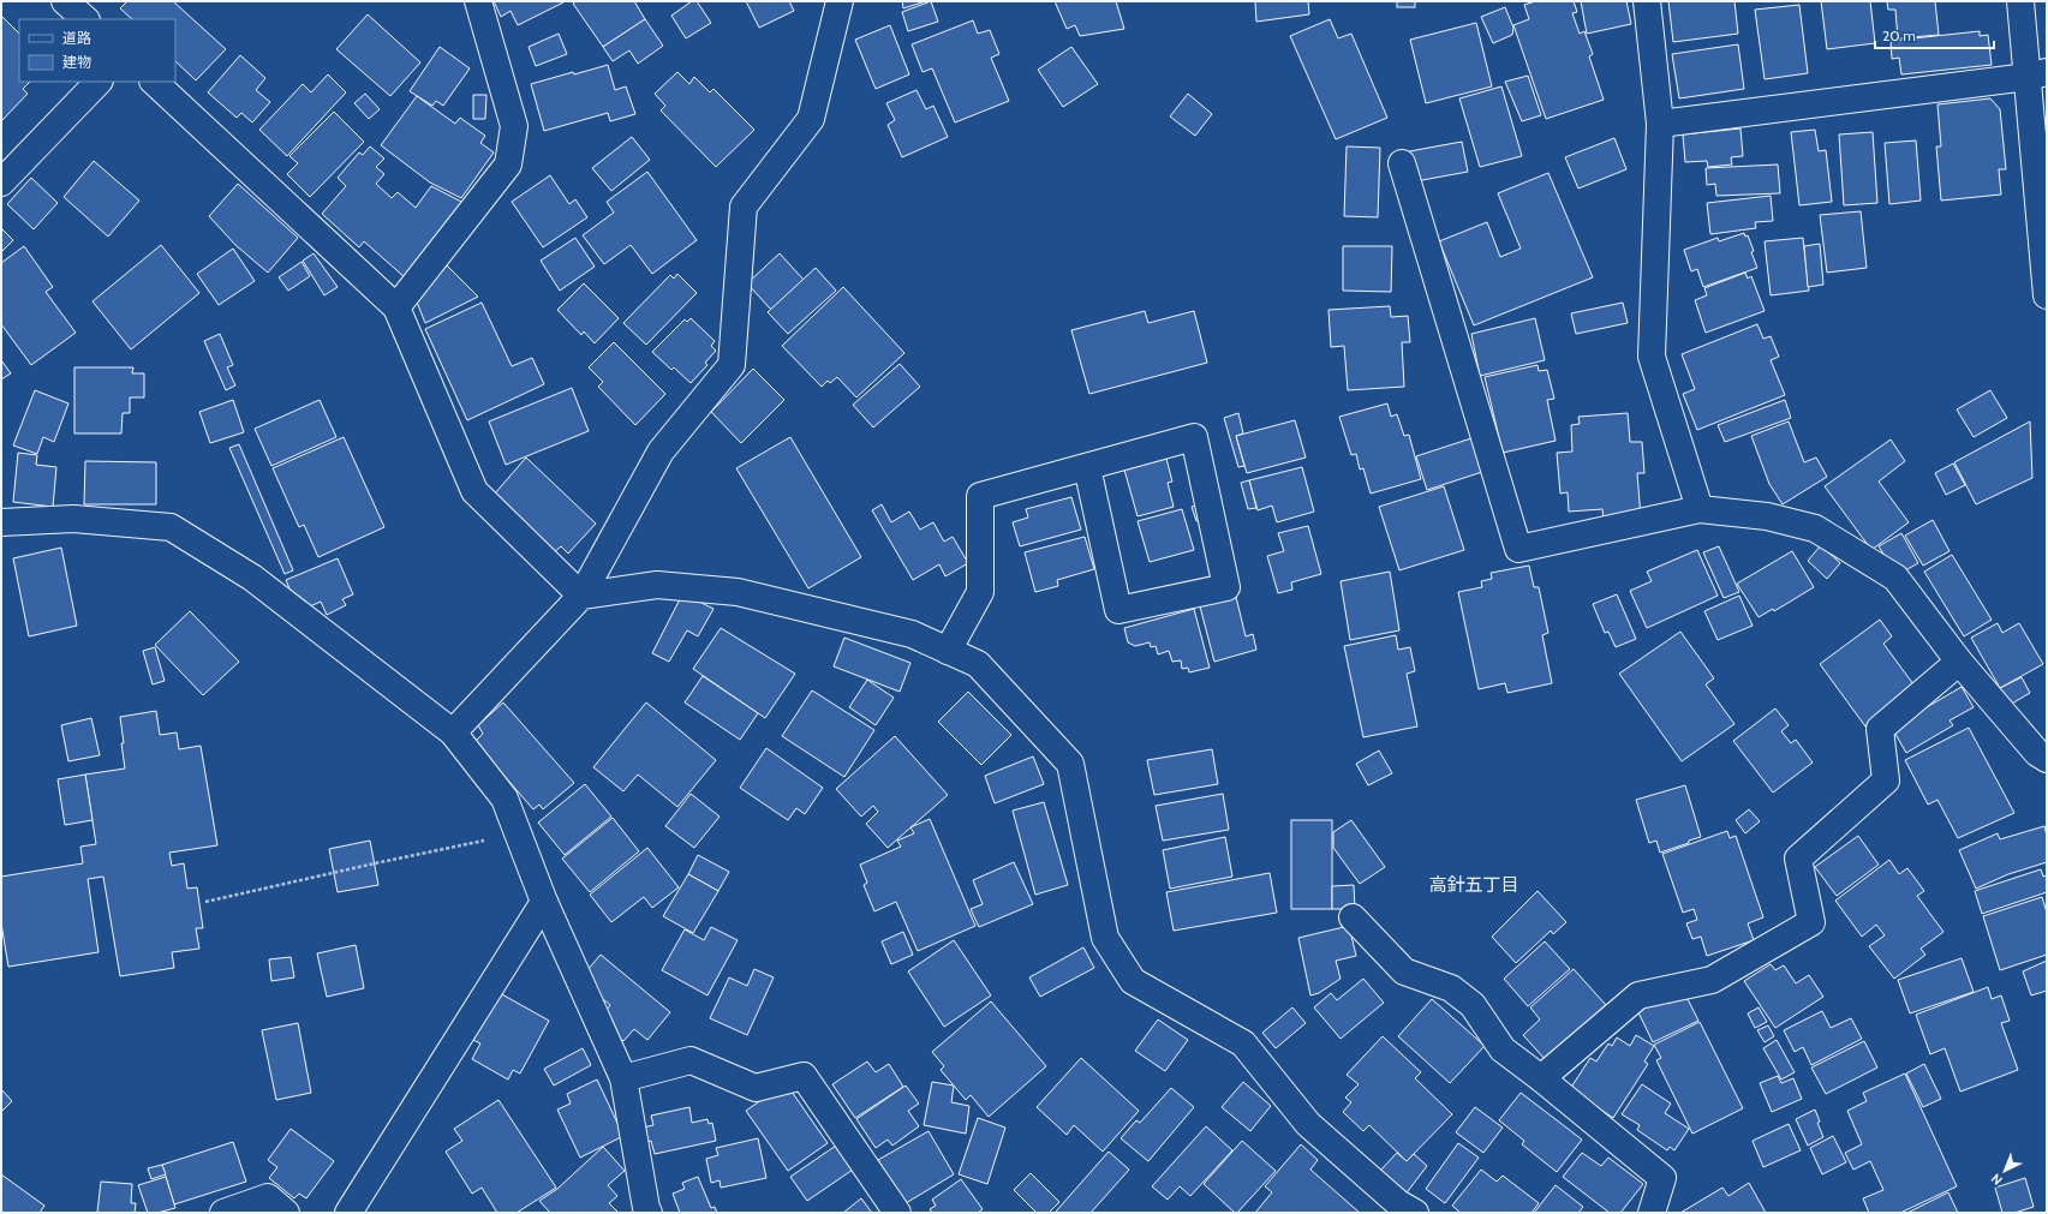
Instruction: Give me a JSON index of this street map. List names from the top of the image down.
{
  "districts": ["高針五丁目"],
  "legend": ["道路", "建物"],
  "scale_bar": "20 m",
  "north": "bottom left"
}
